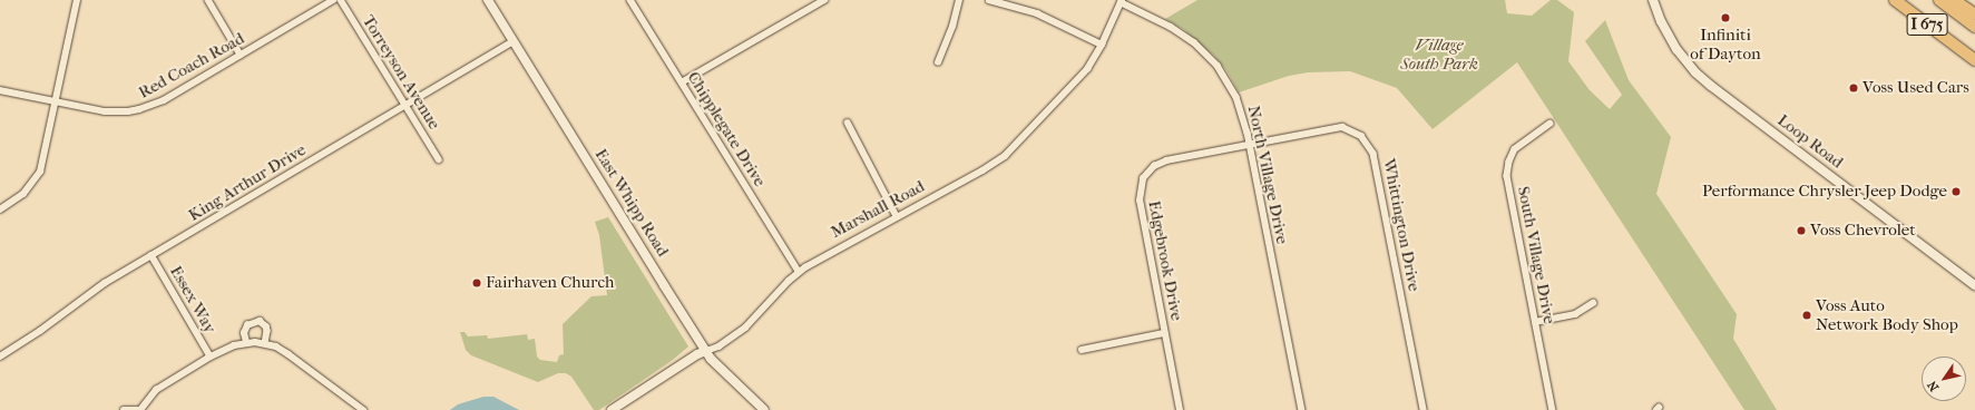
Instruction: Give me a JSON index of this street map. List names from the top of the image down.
{
  "streets": {
    "highway": ["I 675"],
    "street": [
      "Red Coach Road",
      "Torreyson Avenue",
      "Chipplegate Drive",
      "Loop Road",
      "North Village Drive",
      "King Arthur Drive",
      "East Whipp Road",
      "Marshall Road",
      "Whittington Drive",
      "South Village Drive",
      "Edgebrook Drive",
      "Essex Way"
    ]
  },
  "crossings": [
    ["Torreyson Avenue", "King Arthur Drive"],
    ["Chipplegate Drive", "Marshall Road"],
    ["North Village Drive", "Marshall Road"],
    ["North Village Drive", "Whittington Drive"],
    ["North Village Drive", "Edgebrook Drive"],
    ["King Arthur Drive", "East Whipp Road"],
    ["King Arthur Drive", "Essex Way"],
    ["East Whipp Road", "Marshall Road"],
    ["Whittington Drive", "Edgebrook Drive"]
  ],
  "parks": ["Village South Park"],
  "places": [
    "Infiniti of Dayton",
    "Voss Used Cars",
    "Performance Chrysler Jeep Dodge",
    "Voss Chevrolet",
    "Fairhaven Church",
    "Voss Auto Network Body Shop"
  ],
  "north": "bottom left"
}
